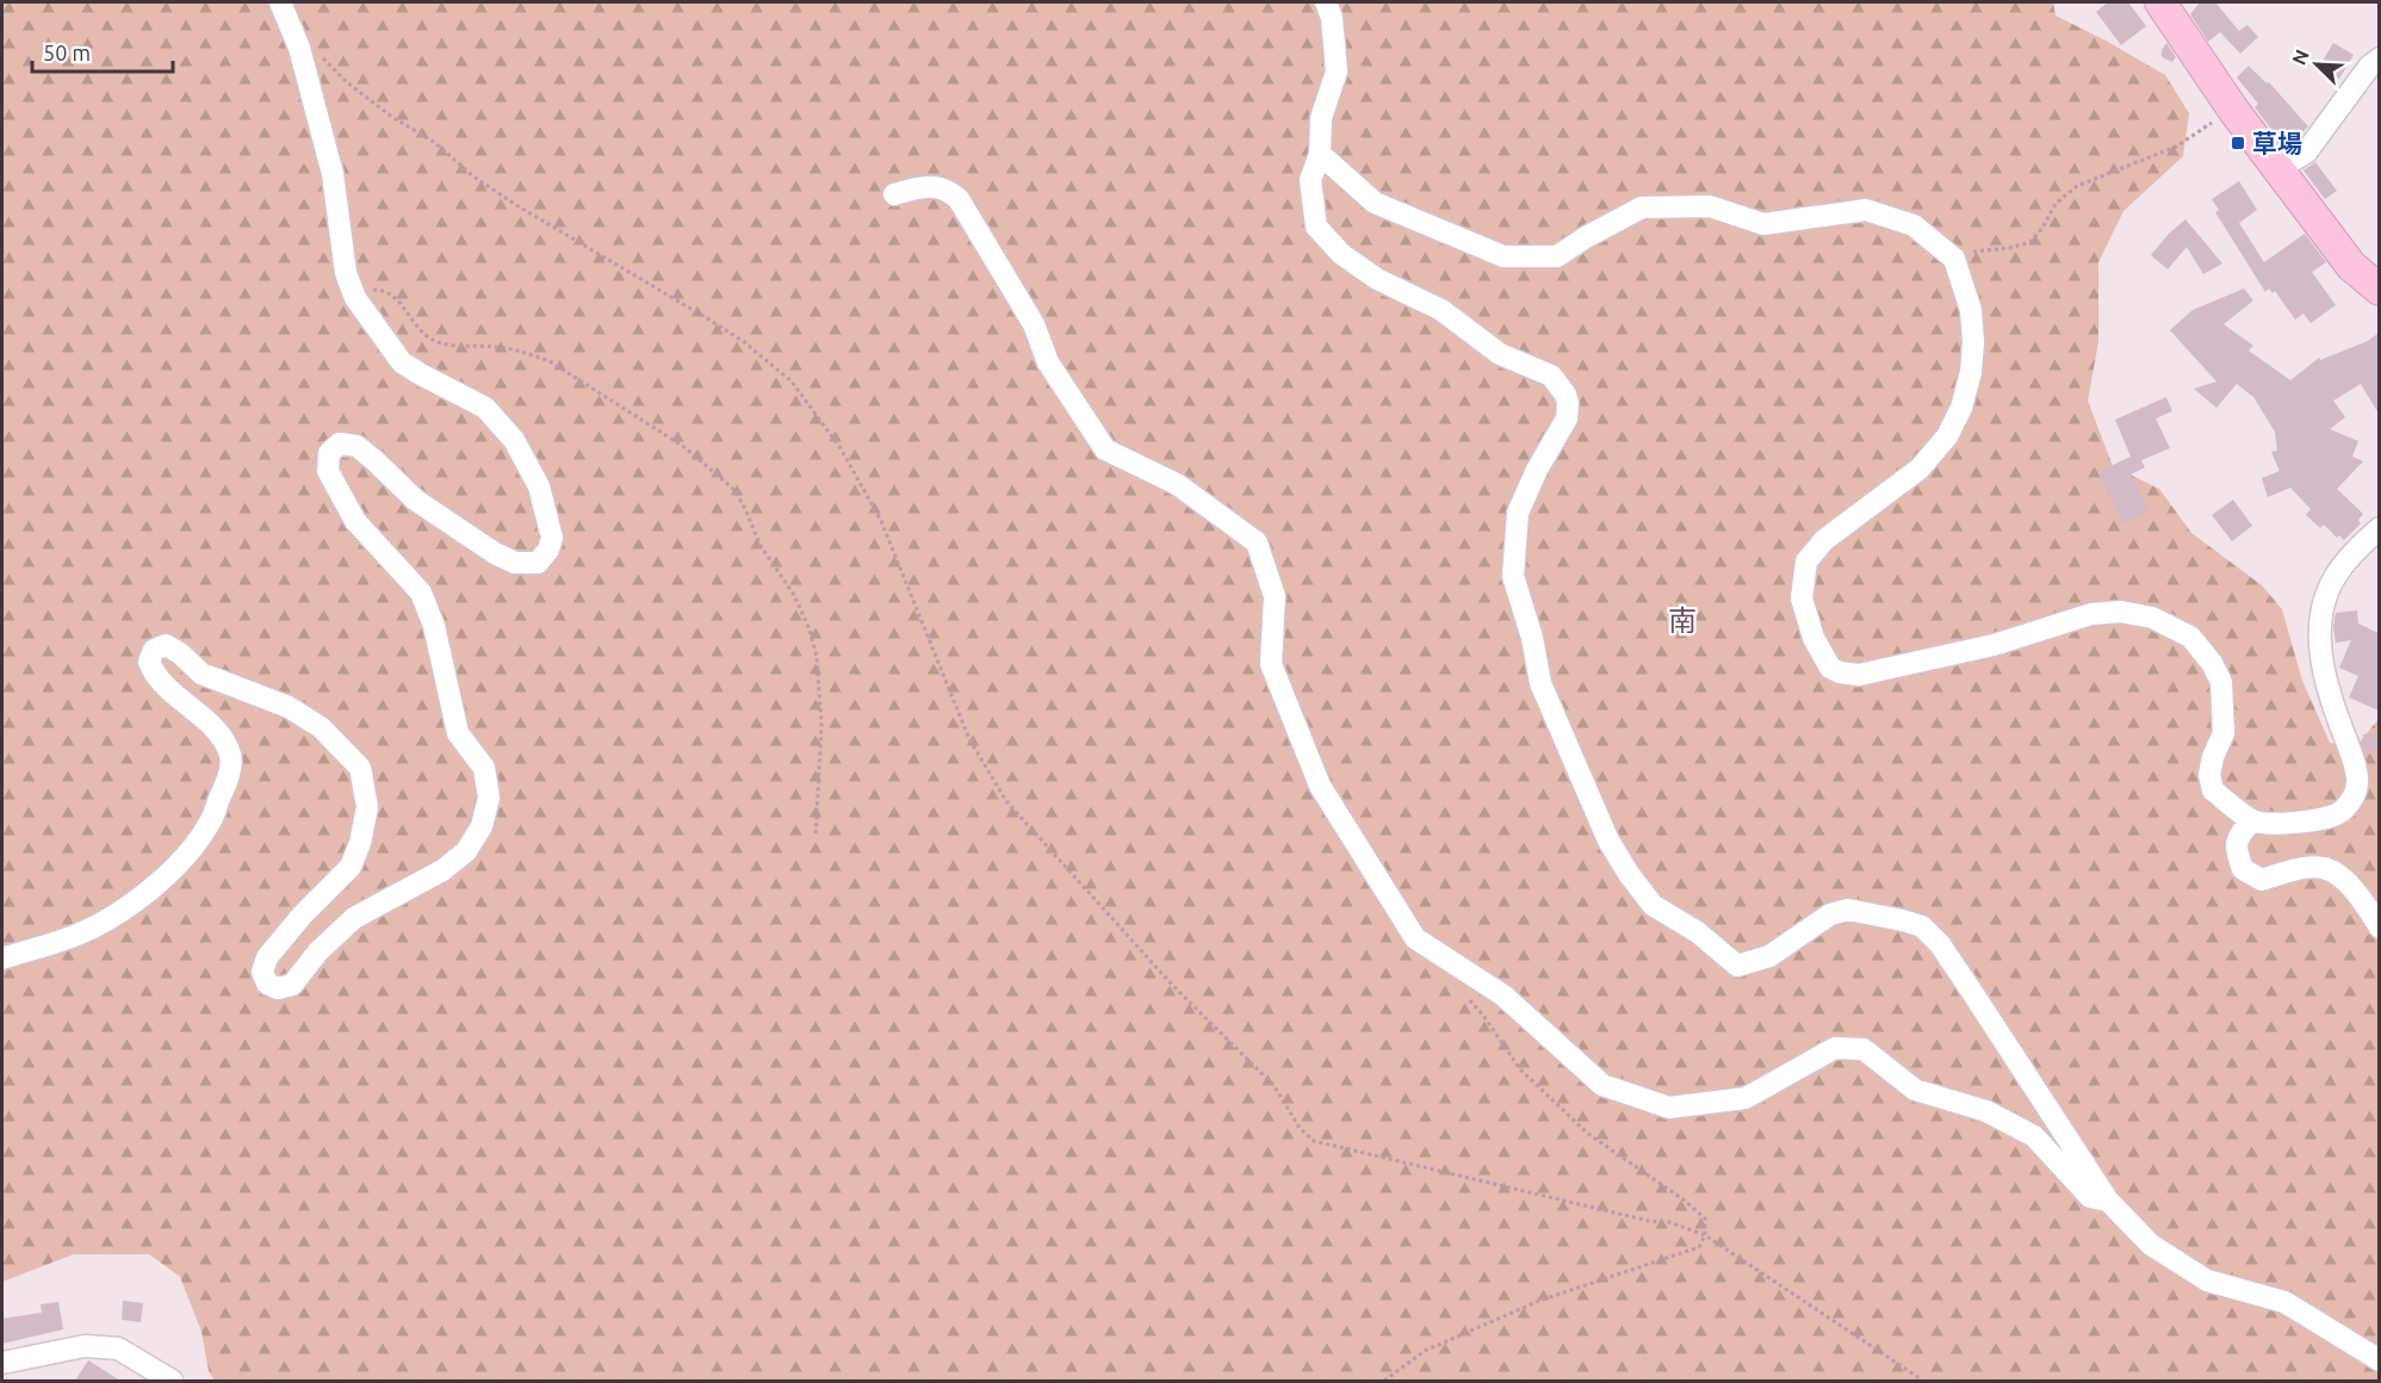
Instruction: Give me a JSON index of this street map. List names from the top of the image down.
{
  "districts": ["南"],
  "places": {
    "transit": ["草場"]
  },
  "scale_bar": "50 m",
  "north": "top left"
}
